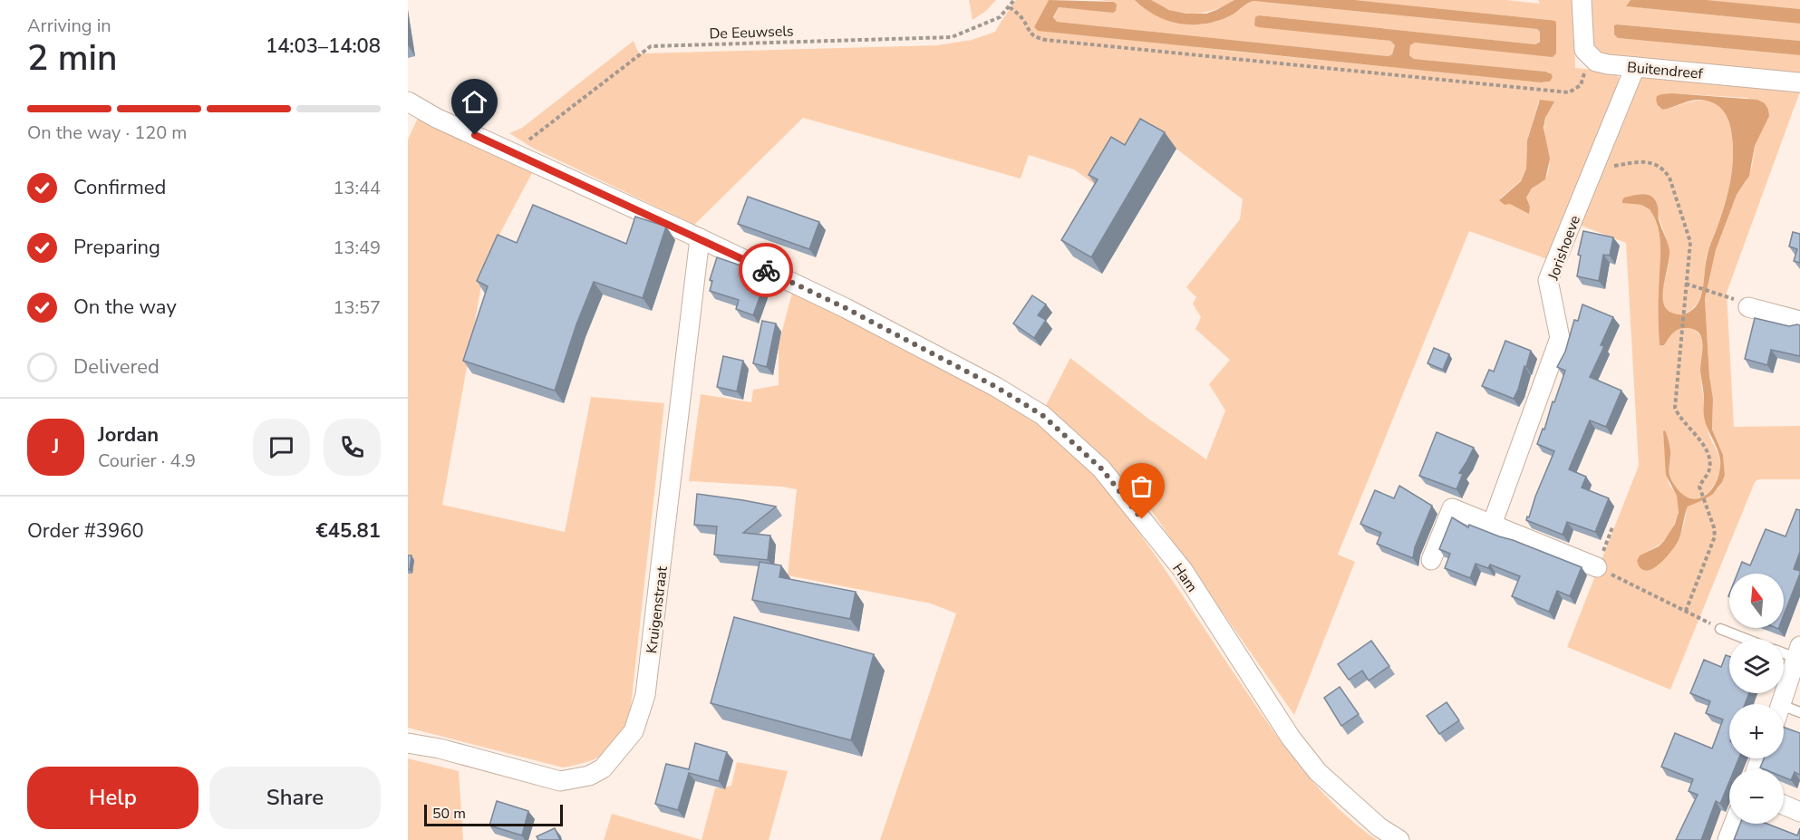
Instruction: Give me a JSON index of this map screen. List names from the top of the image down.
{
  "streets": {
    "street": [
      "Buitendreef",
      "Jorishoeve",
      "Ham",
      "Kruigenstraat"
    ],
    "path": ["De Eeuwsels"]
  },
  "crossings": [
    ["De Eeuwsels", "Ham"],
    ["Buitendreef", "Jorishoeve"],
    ["Ham", "Kruigenstraat"]
  ],
  "scale_bar": "50 m",
  "north": "top",
  "page": {
    "heading": ["2 min", "Arriving in", "14:03–14:08"],
    "panel": [
      "Jordan",
      "Courier · 4.9",
      "Order #3960",
      "€45.81"
    ],
    "bar": "On the way · 120 m",
    "list": [
      ["Confirmed", "13:44"],
      ["Preparing", "13:49"],
      ["On the way", "13:57"],
      "Delivered"
    ],
    "round": "J",
    "map_buttons": ["+", "−"],
    "buttons": ["Help", "Share"],
    "scale": "50 m"
  }
}
